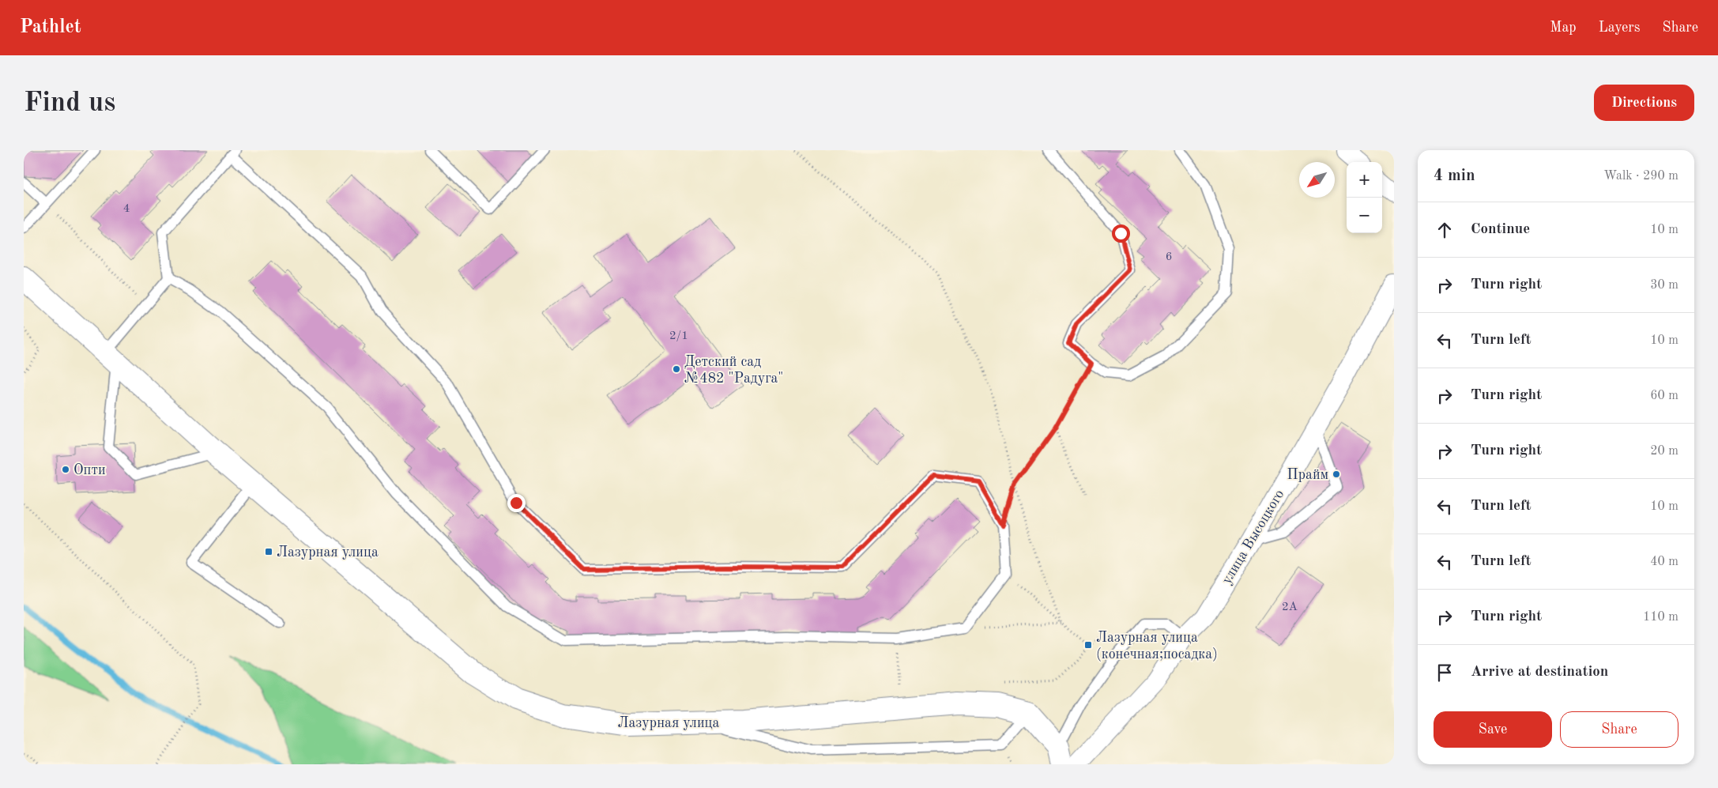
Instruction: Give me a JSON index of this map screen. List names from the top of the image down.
{
  "streets": {
    "street": ["улица Высоцкого", "Лазурная улица"]
  },
  "places": {
    "other": ["Детский сад №482 \"Радуга\"", "Опти", "Прайм"],
    "transit": ["Лазурная улица", "Лазурная улица (конечная;посадка)"]
  },
  "house_numbers": [
    "4",
    "6",
    "2/1",
    "2А"
  ],
  "north": "bottom left",
  "page": {
    "header": "Pathlet",
    "nav": ["Map", "Layers", "Share"],
    "buttons": [
      "Directions",
      ["Save", "Share"]
    ],
    "title": "Find us",
    "heading": ["4 min", "Walk · 290 m"],
    "map_buttons": ["+", "−"],
    "list": [
      ["Continue", "10 m"],
      ["Turn right", "30 m"],
      ["Turn left", "10 m"],
      ["Turn right", "60 m"],
      ["Turn right", "20 m"],
      ["Turn left", "10 m"],
      ["Turn left", "40 m"],
      ["Turn right", "110 m"],
      "Arrive at destination"
    ]
  }
}
